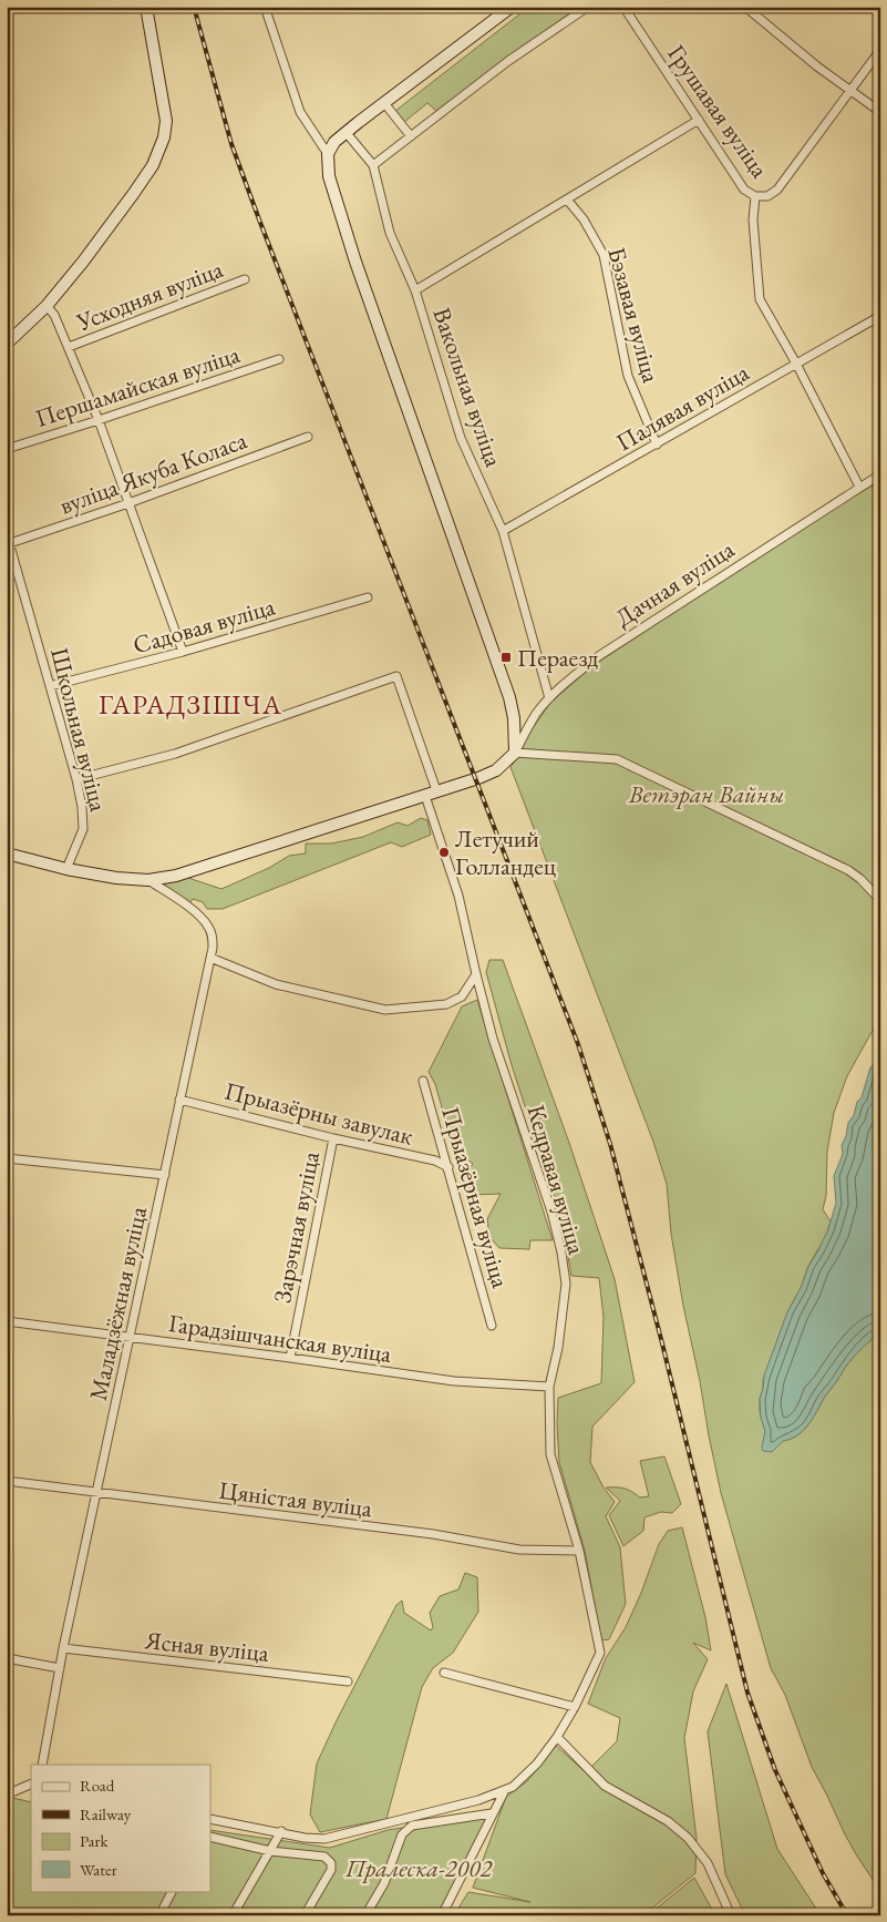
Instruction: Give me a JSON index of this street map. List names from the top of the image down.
{
  "streets": {
    "street": [
      "Грушавая вуліца",
      "Усходняя вуліца",
      "Бэзавая вуліца",
      "Першамайская вуліца",
      "Вакольная вуліца",
      "Палявая вуліца",
      "вуліца Якуба Коласа",
      "Дачная вуліца",
      "Садовая вуліца",
      "Школьная вуліца",
      "Прыазёрны завулак",
      "Кедравая вуліца",
      "Прыазёрная вуліца",
      "Зарэчная вуліца",
      "Маладзёжная вуліца",
      "Гарадзішчанская вуліца",
      "Цяністая вуліца",
      "Ясная вуліца"
    ]
  },
  "crossings": [
    ["Грушавая вуліца", "Палявая вуліца"],
    ["Грушавая вуліца", "Дачная вуліца"],
    ["Бэзавая вуліца", "Палявая вуліца"],
    ["Вакольная вуліца", "Палявая вуліца"],
    ["Вакольная вуліца", "Дачная вуліца"],
    ["вуліца Якуба Коласа", "Школьная вуліца"],
    ["Садовая вуліца", "Школьная вуліца"],
    ["Школьная вуліца", "Кедравая вуліца"],
    ["Прыазёрны завулак", "Прыазёрная вуліца"],
    ["Прыазёрны завулак", "Зарэчная вуліца"],
    ["Прыазёрны завулак", "Маладзёжная вуліца"],
    ["Кедравая вуліца", "Гарадзішчанская вуліца"],
    ["Кедравая вуліца", "Цяністая вуліца"],
    ["Зарэчная вуліца", "Гарадзішчанская вуліца"],
    ["Маладзёжная вуліца", "Гарадзішчанская вуліца"],
    ["Маладзёжная вуліца", "Цяністая вуліца"],
    ["Маладзёжная вуліца", "Ясная вуліца"]
  ],
  "districts": ["ГАРАДЗІШЧА"],
  "parks": ["Ветэран Вайны", "Пралеска-2002"],
  "places": {
    "transit": ["Пераезд"],
    "other": ["Летучий Голландец"]
  },
  "legend": [
    "Road",
    "Railway",
    "Park",
    "Water"
  ]
}
